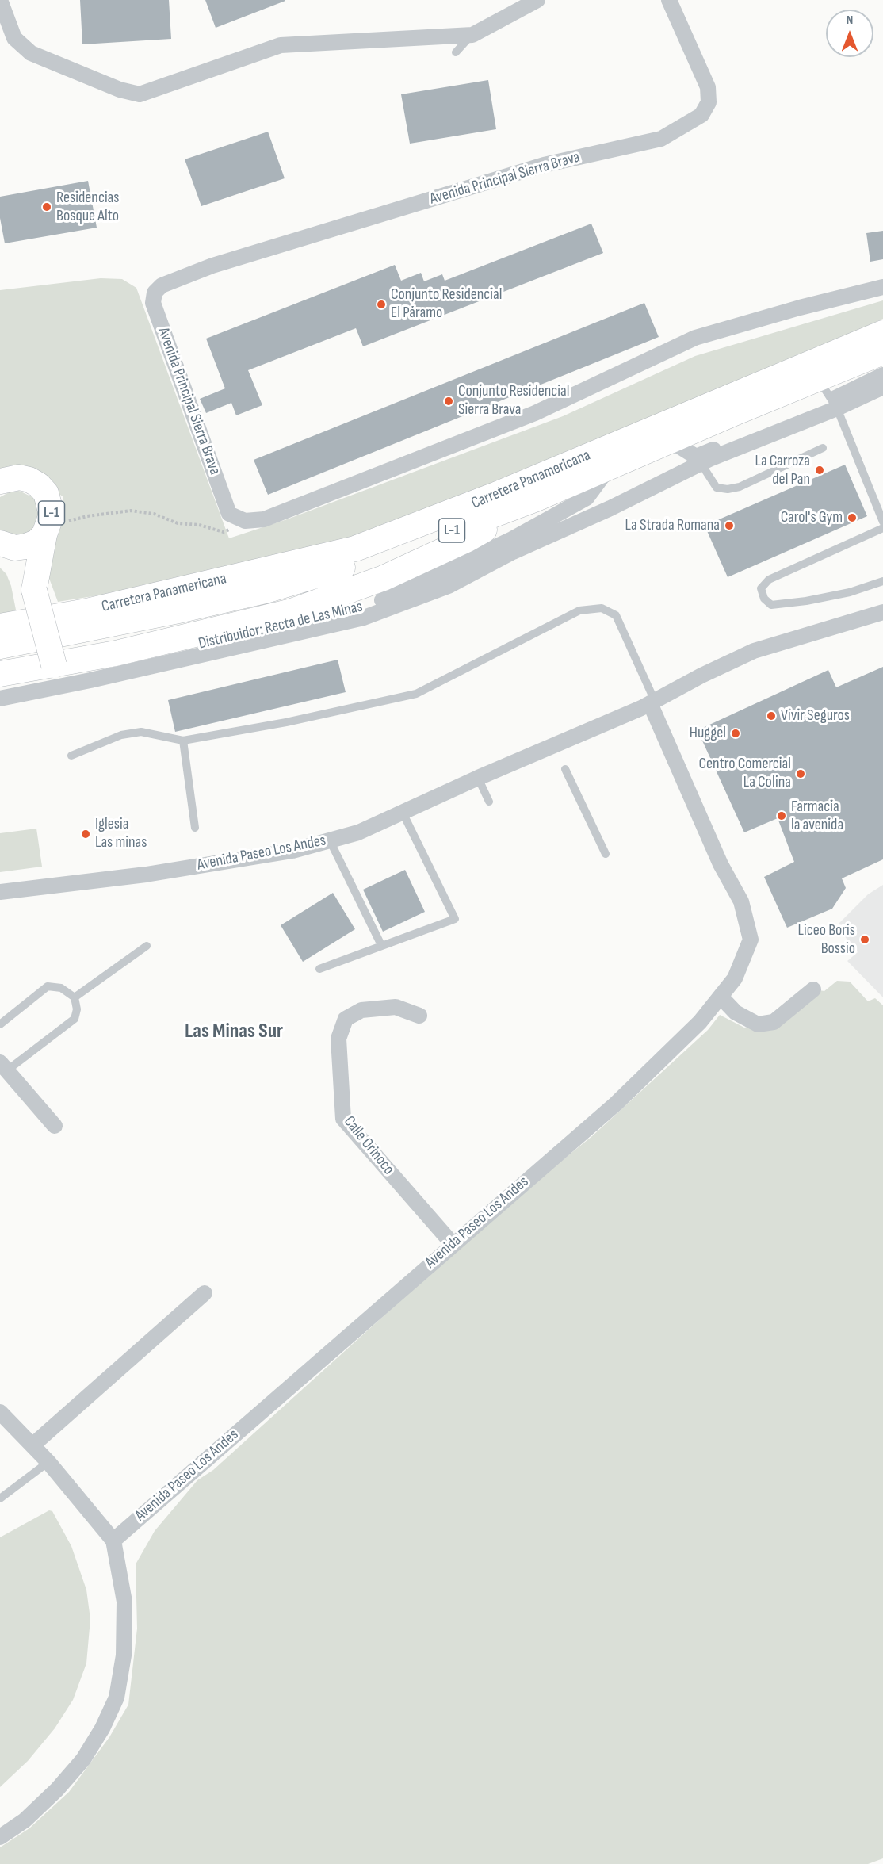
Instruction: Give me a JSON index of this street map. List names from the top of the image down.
{
  "streets": {
    "main road": ["Carretera Panamericana", "L-1"],
    "street": [
      "Avenida Principal Sierra Brava",
      "Distribuidor: Recta de Las Minas",
      "Avenida Paseo Los Andes",
      "Calle Orinoco"
    ]
  },
  "crossings": [
    ["Carretera Panamericana", "L-1"],
    ["Carretera Panamericana", "Distribuidor: Recta de Las Minas"],
    ["Avenida Paseo Los Andes", "Calle Orinoco"]
  ],
  "districts": ["Las Minas Sur"],
  "places": [
    "Residencias Bosque Alto",
    "Conjunto Residencial El Páramo",
    "Conjunto Residencial Sierra Brava",
    "La Carroza del Pan",
    "Carol's Gym",
    "La Strada Romana",
    "Vivir Seguros",
    "Huggel",
    "Centro Comercial La Colina",
    "Farmacia la avenida",
    "Iglesia Las minas",
    "Liceo Boris Bossio"
  ],
  "north": "top"
}
